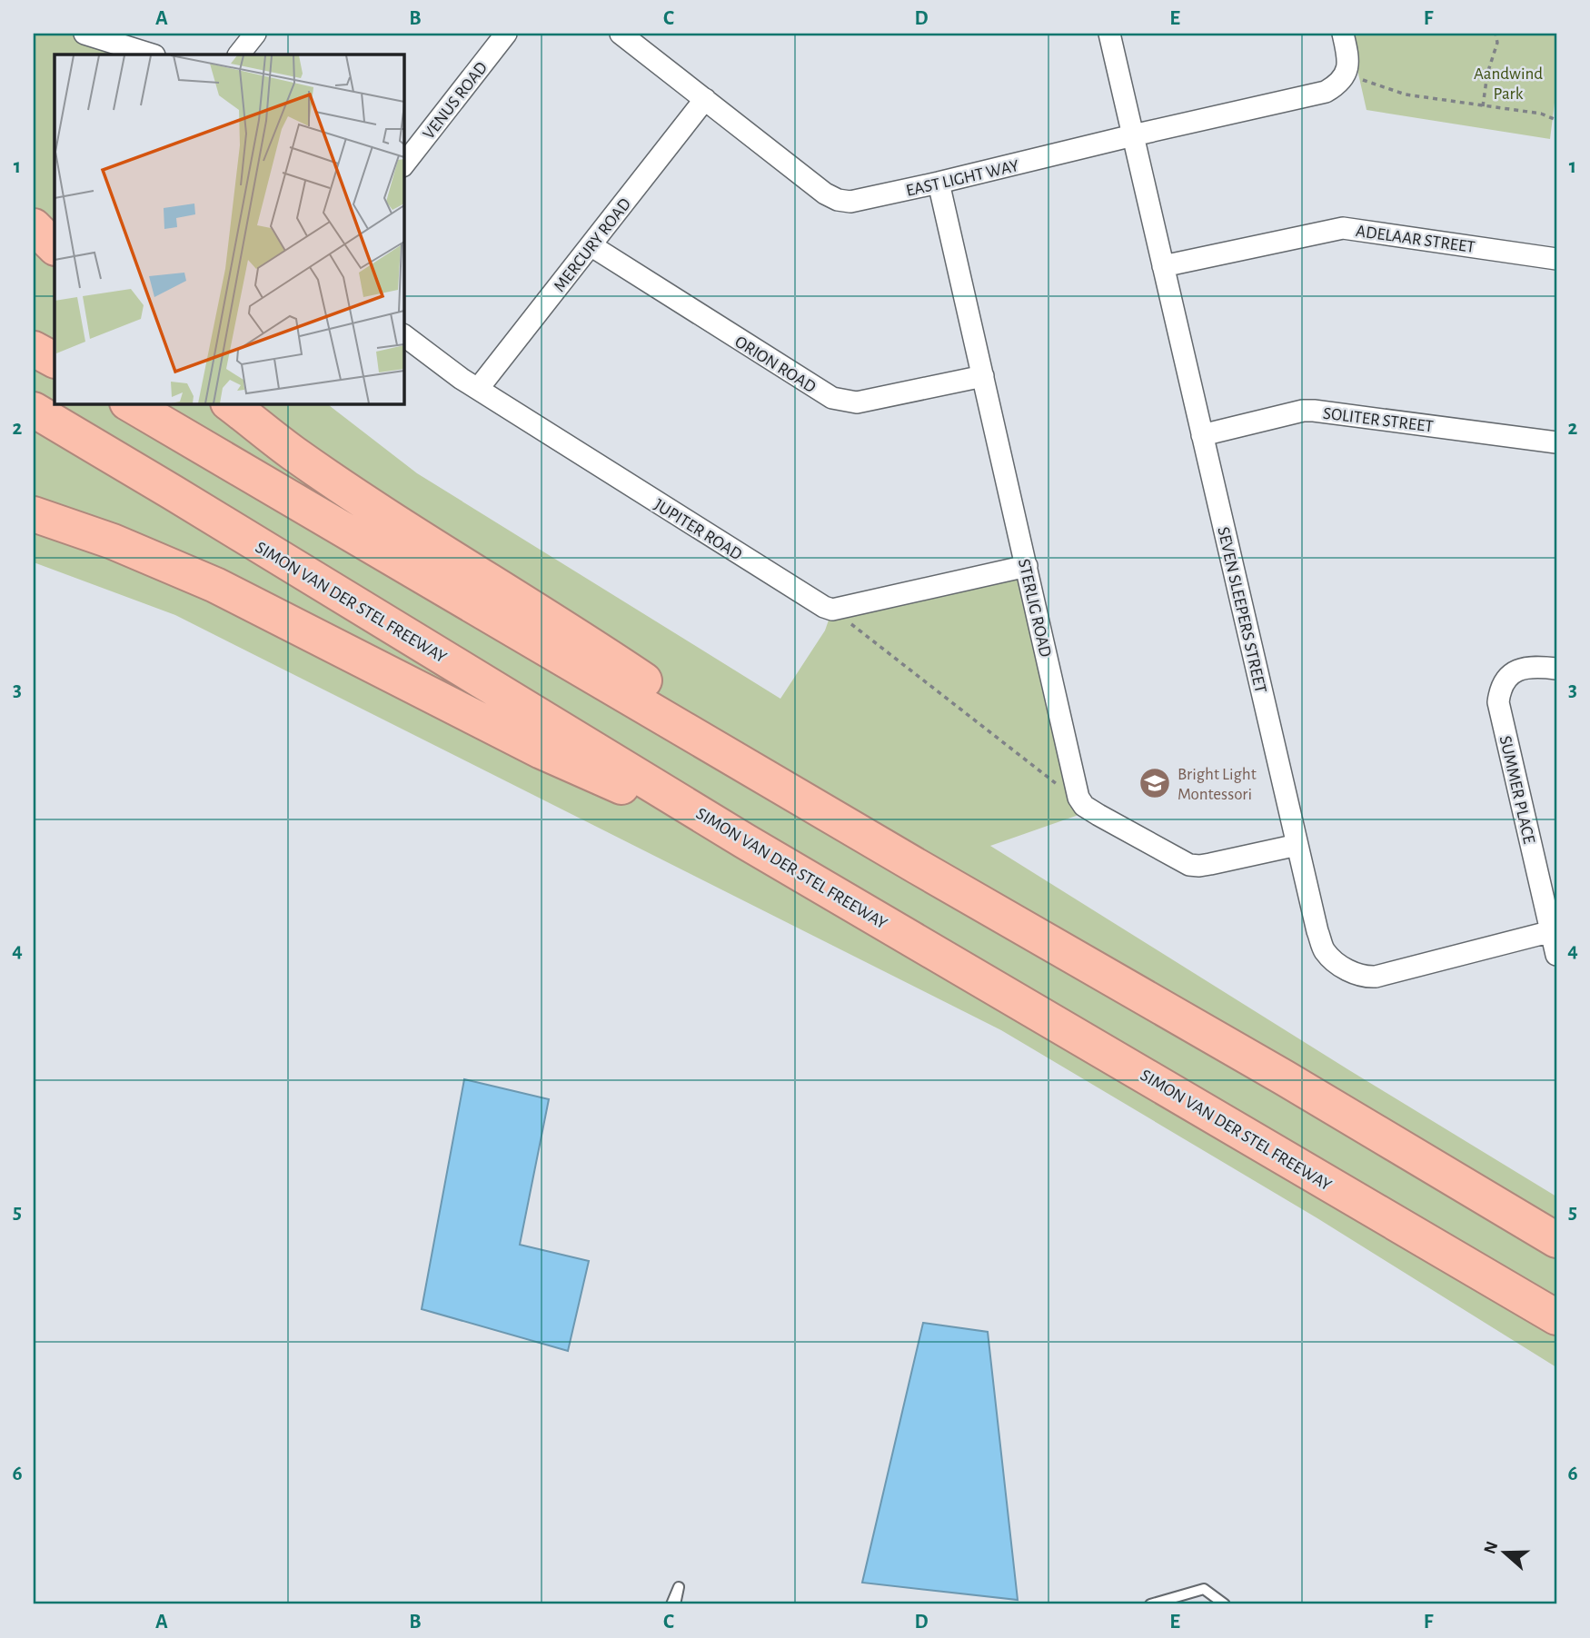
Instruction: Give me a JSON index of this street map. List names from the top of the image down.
{
  "streets": {
    "highway": ["SIMON VAN DER STEL FREEWAY"],
    "street": [
      "VENUS ROAD",
      "EAST LIGHT WAY",
      "ADELAAR STREET",
      "MERCURY ROAD",
      "ORION ROAD",
      "SOLITER STREET",
      "JUPITER ROAD",
      "STERLIG ROAD",
      "SEVEN SLEEPERS STREET",
      "SUMMER PLACE"
    ]
  },
  "crossings": [
    ["EAST LIGHT WAY", "MERCURY ROAD"],
    ["EAST LIGHT WAY", "STERLIG ROAD"],
    ["EAST LIGHT WAY", "SEVEN SLEEPERS STREET"],
    ["ADELAAR STREET", "SEVEN SLEEPERS STREET"],
    ["MERCURY ROAD", "ORION ROAD"],
    ["MERCURY ROAD", "JUPITER ROAD"],
    ["ORION ROAD", "STERLIG ROAD"],
    ["SOLITER STREET", "SEVEN SLEEPERS STREET"],
    ["SEVEN SLEEPERS STREET", "SUMMER PLACE"]
  ],
  "parks": ["Aandwind Park"],
  "places": {
    "school or university": ["Bright Light Montessori"]
  },
  "north": "left",
  "grid": {
    "columns": [
      "A",
      "B",
      "C",
      "D",
      "E",
      "F"
    ],
    "rows": [
      "1",
      "2",
      "3",
      "4",
      "5",
      "6"
    ]
  }
}
